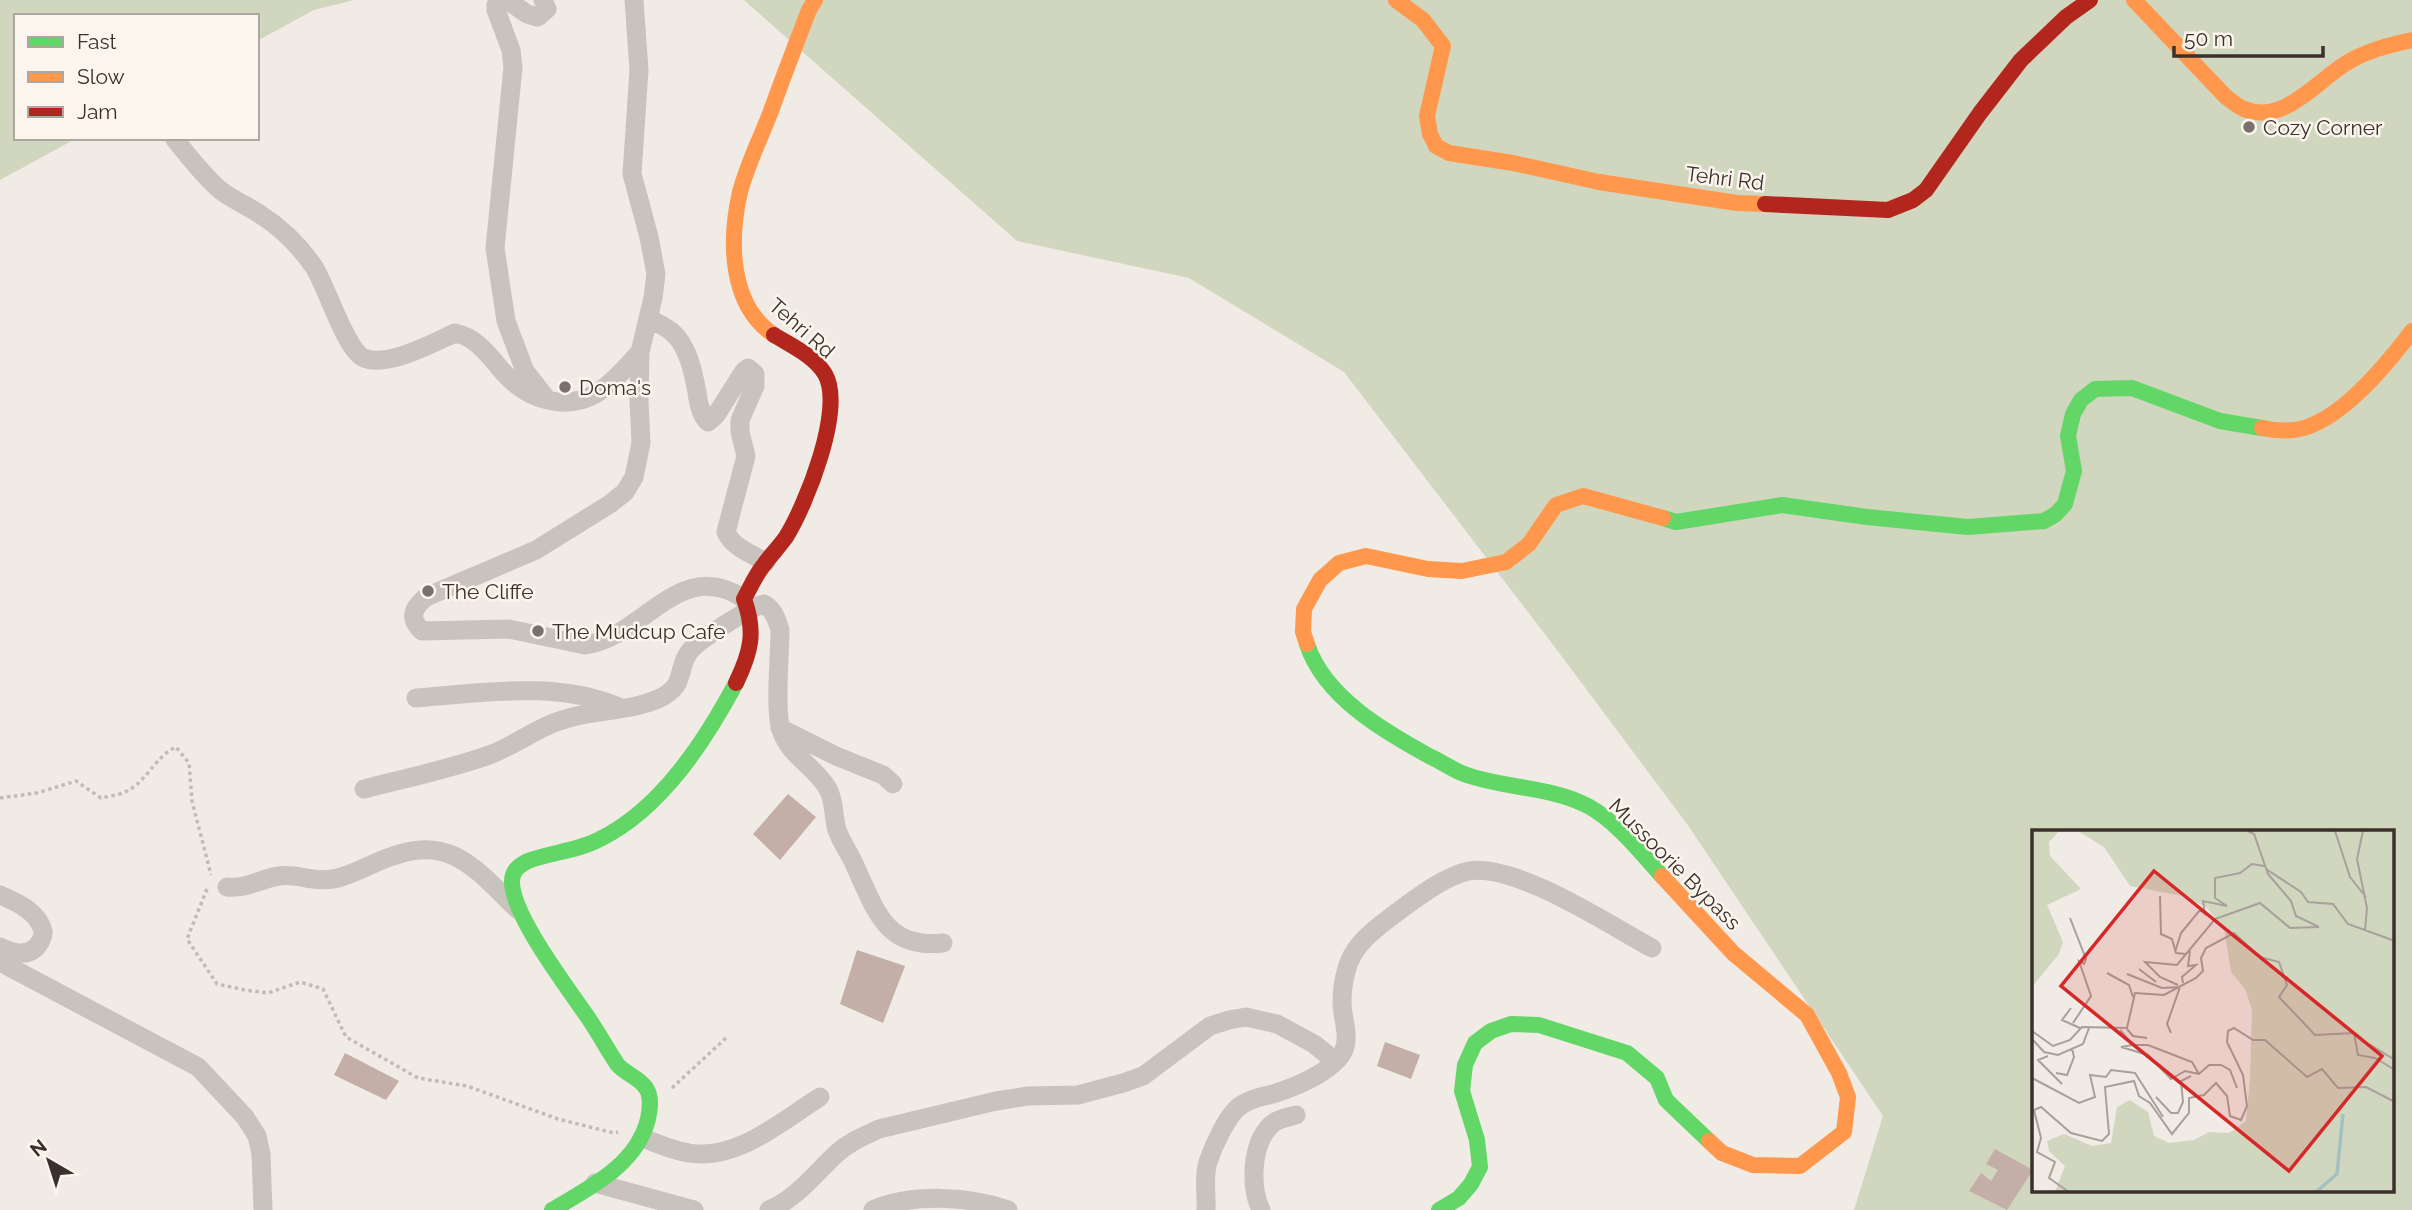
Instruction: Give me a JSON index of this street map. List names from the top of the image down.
{
  "streets": {
    "main road": ["Tehri Rd", "Mussoorie Bypass"]
  },
  "places": [
    "Cozy Corner",
    "Doma's",
    "The Cliffe",
    "The Mudcup Cafe"
  ],
  "legend": ["Fast", "Slow", "Jam"],
  "scale_bar": "50 m",
  "north": "top left"
}
